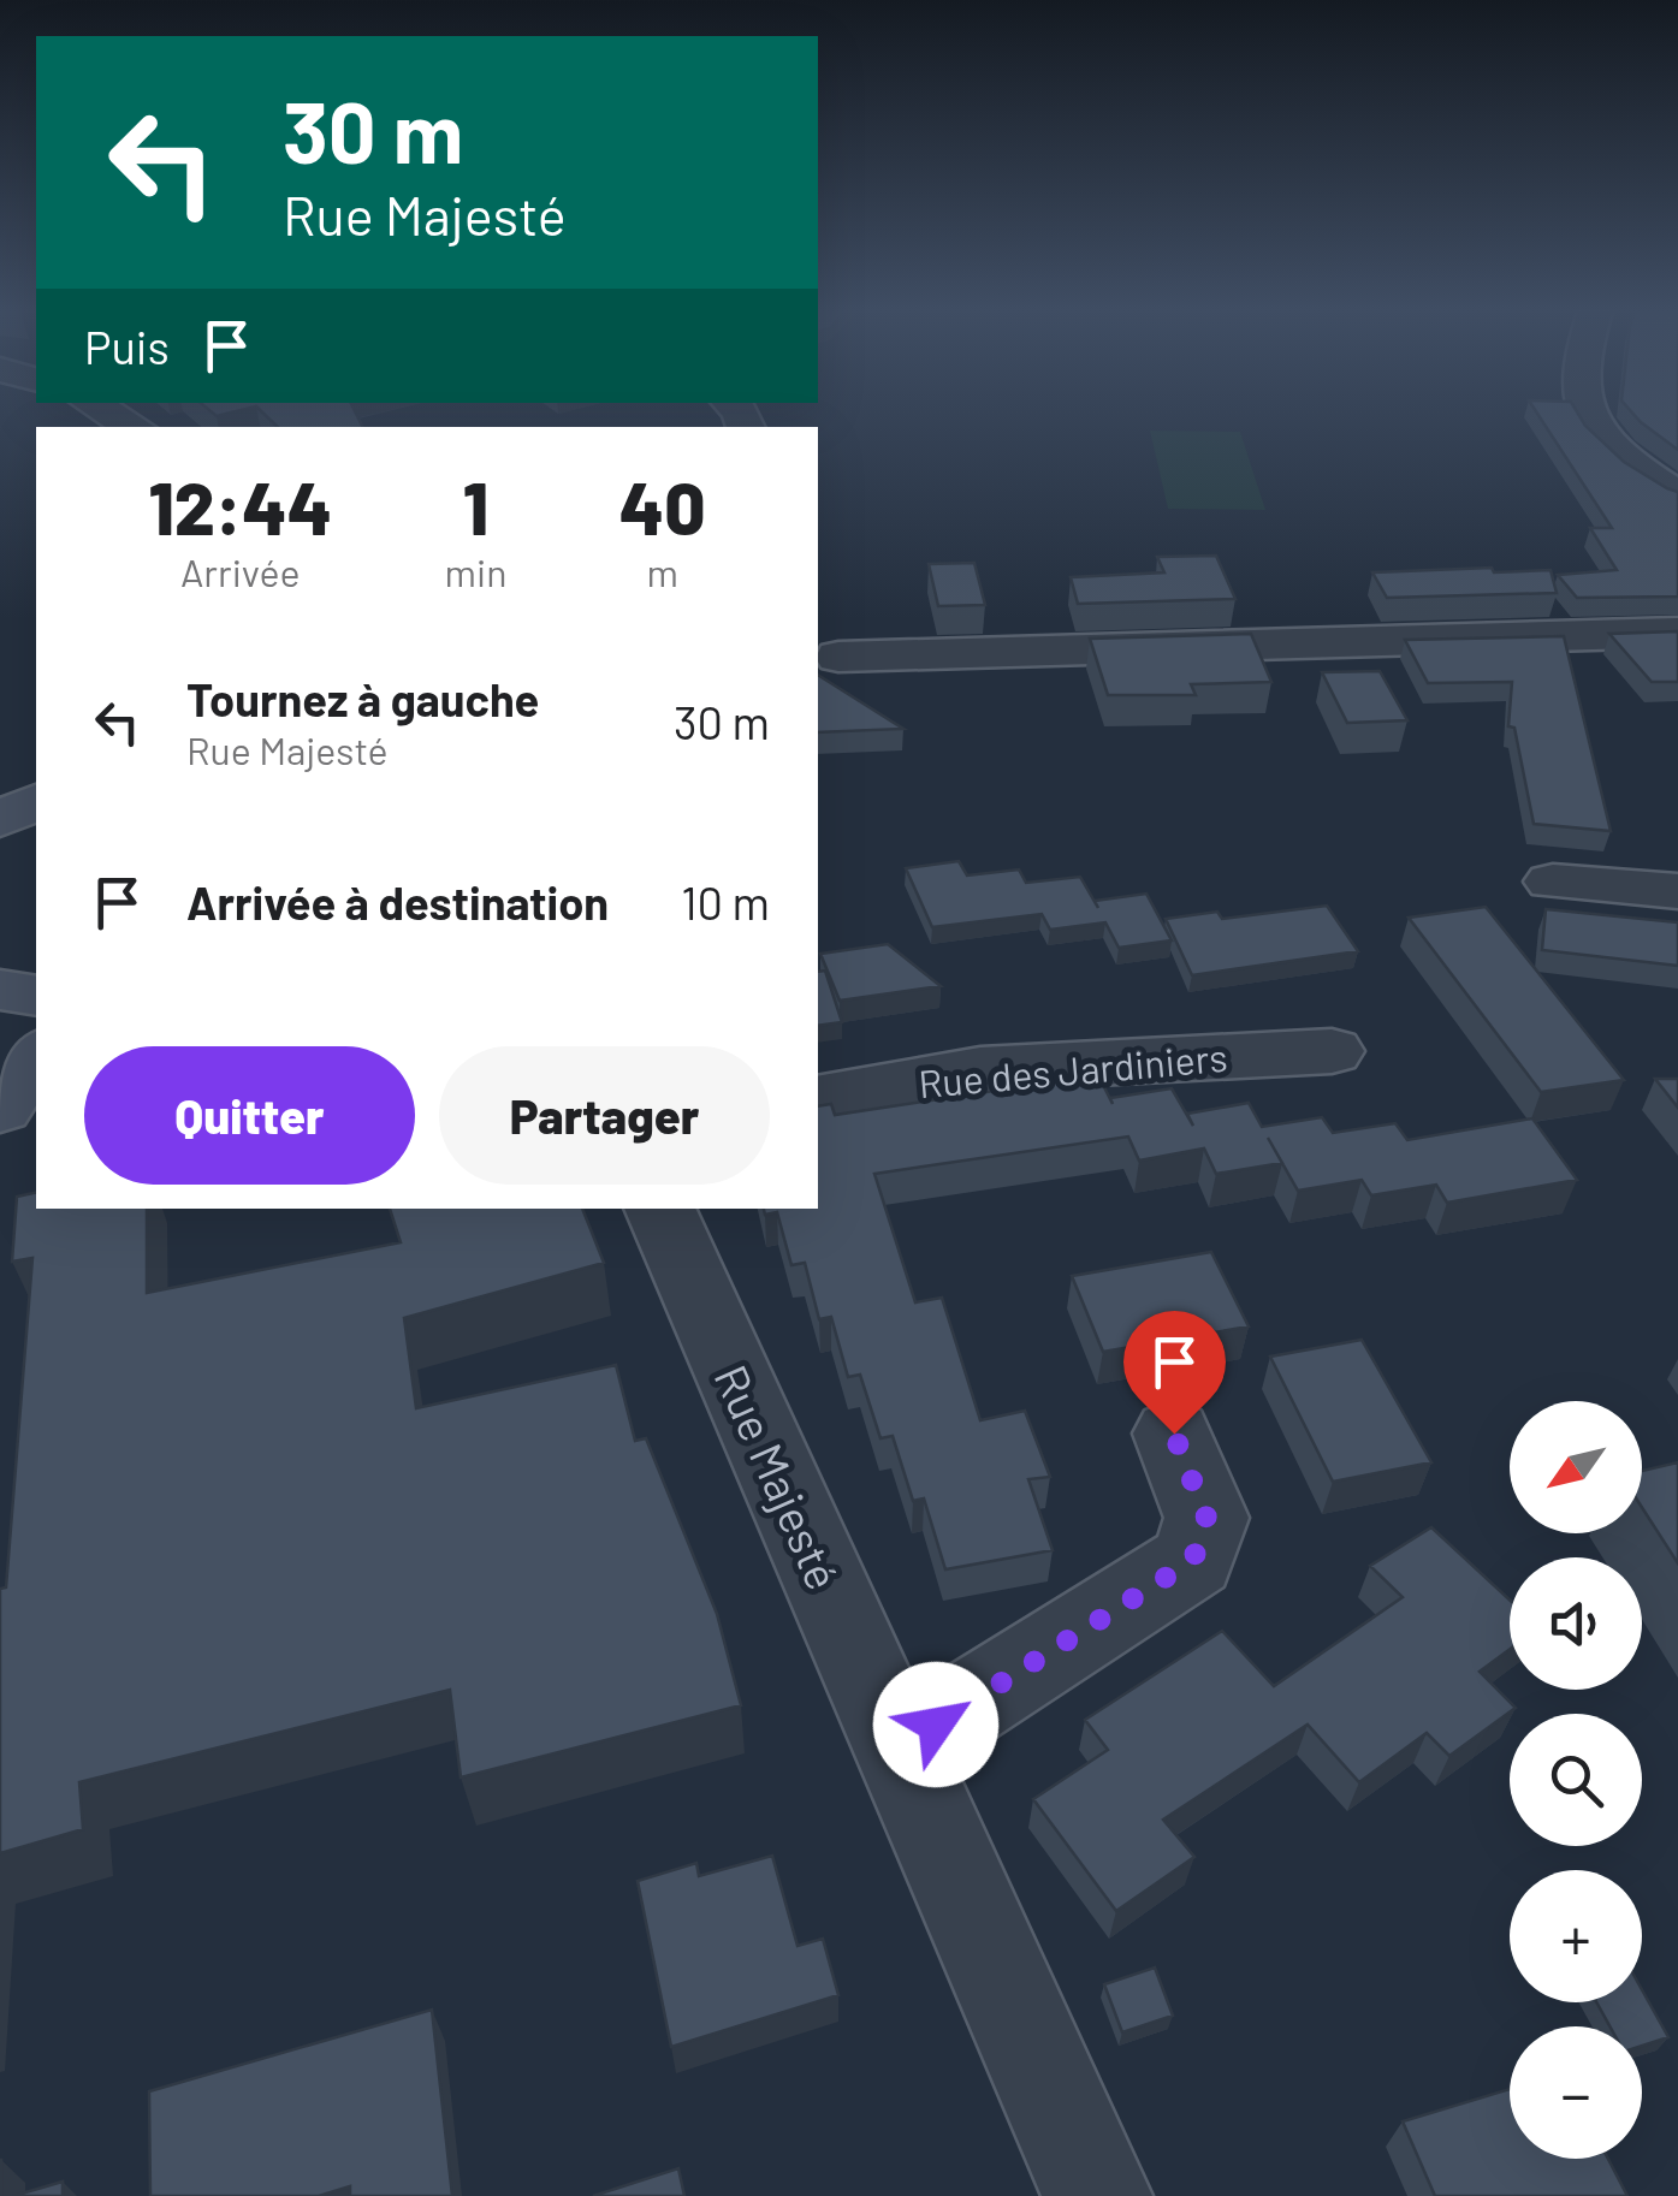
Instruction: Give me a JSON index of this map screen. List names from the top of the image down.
{
  "streets": {
    "street": ["Rue des Jardiniers", "Rue Majesté"]
  },
  "north": "bottom left",
  "page": {
    "turn": ["30 m", "Rue Majesté"],
    "then": "Puis",
    "eta": [
      "12:44",
      "Arrivée",
      "1",
      "min",
      "40",
      "m"
    ],
    "list": [
      {
        "name": "Tournez à gauche",
        "note": "Rue Majesté",
        "value": "30 m"
      },
      {
        "name": "Arrivée à destination",
        "value": "10 m"
      }
    ],
    "buttons": ["Quitter", "Partager"],
    "map_buttons": ["+", "−"]
  }
}
